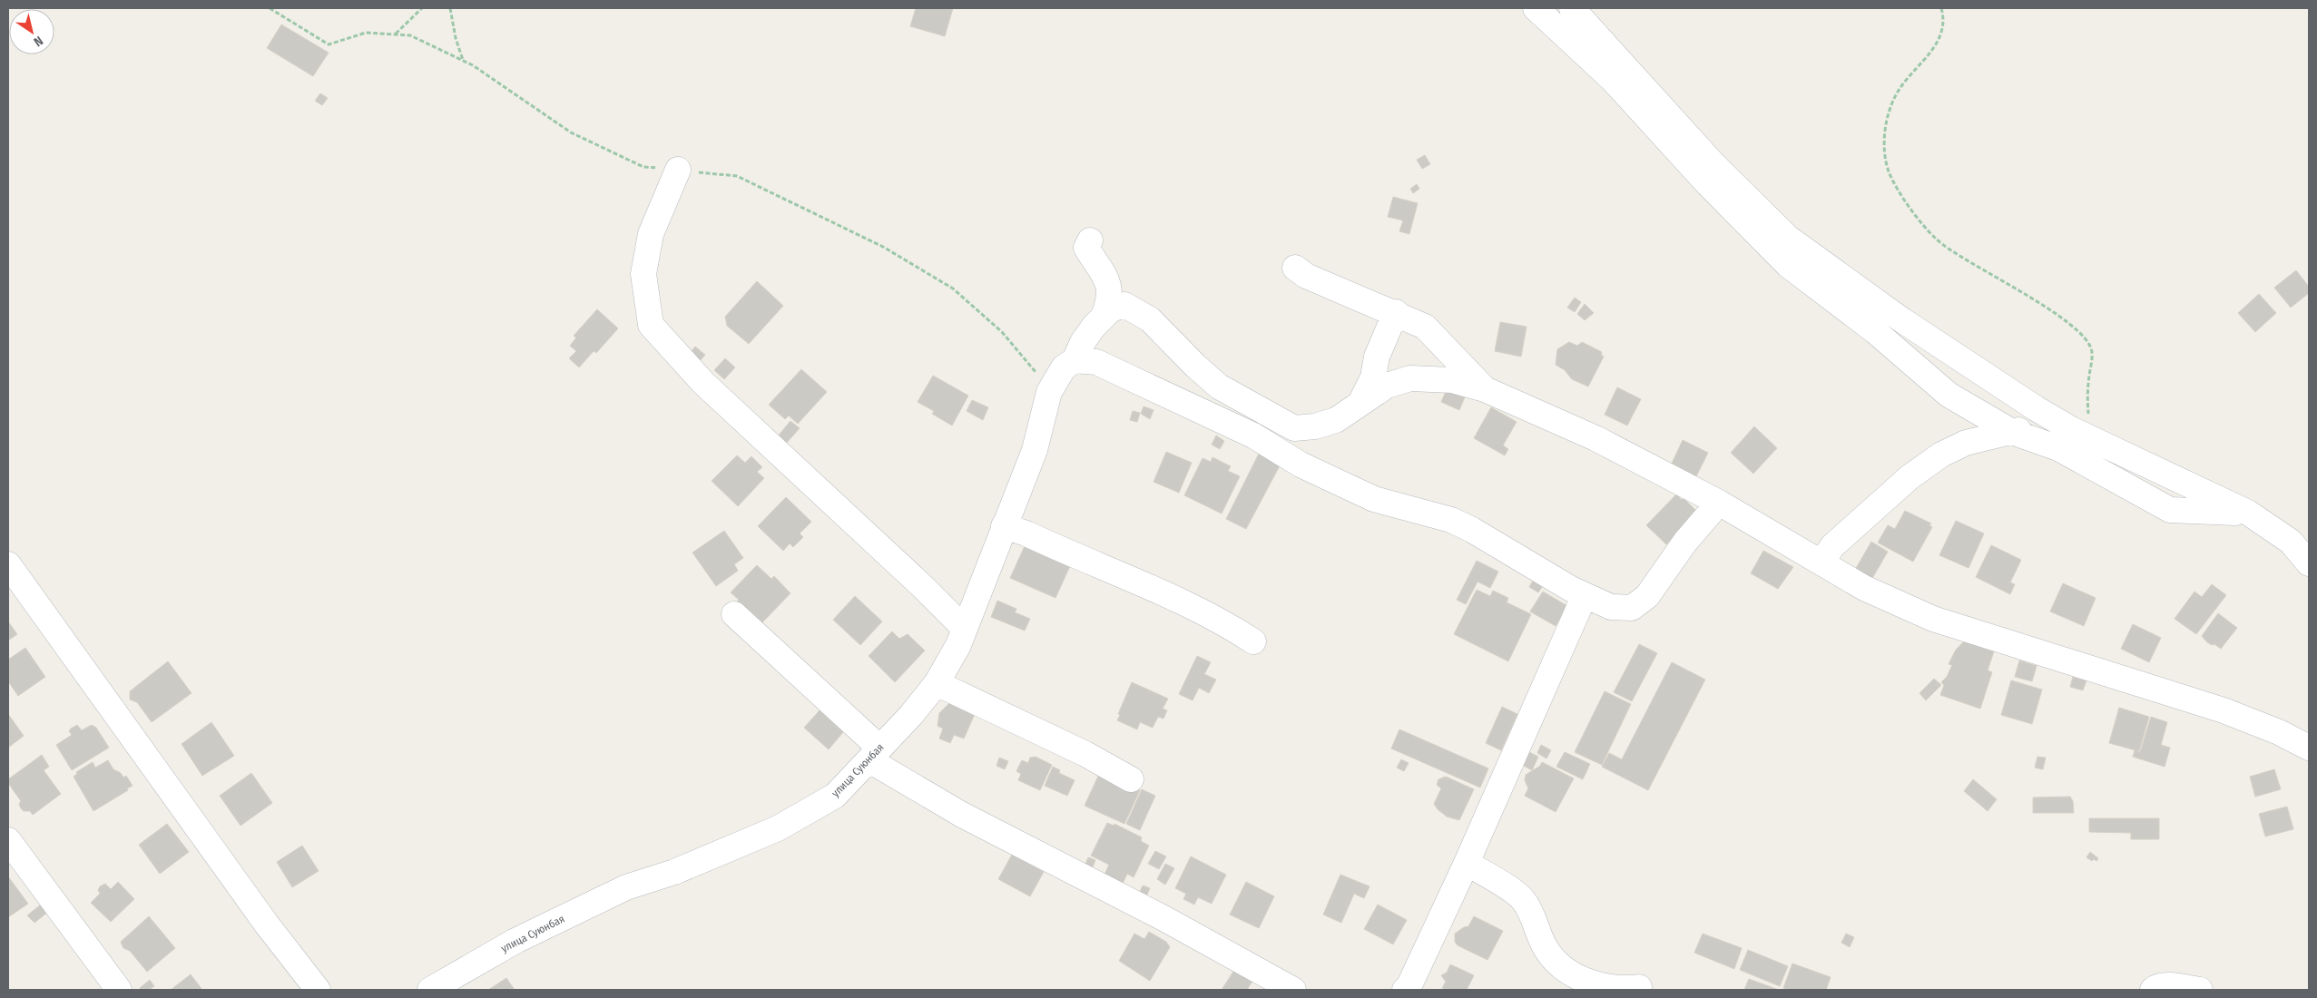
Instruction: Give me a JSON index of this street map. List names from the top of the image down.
{
  "streets": {
    "street": ["улица Суюнбая"]
  },
  "north": "bottom right"
}
